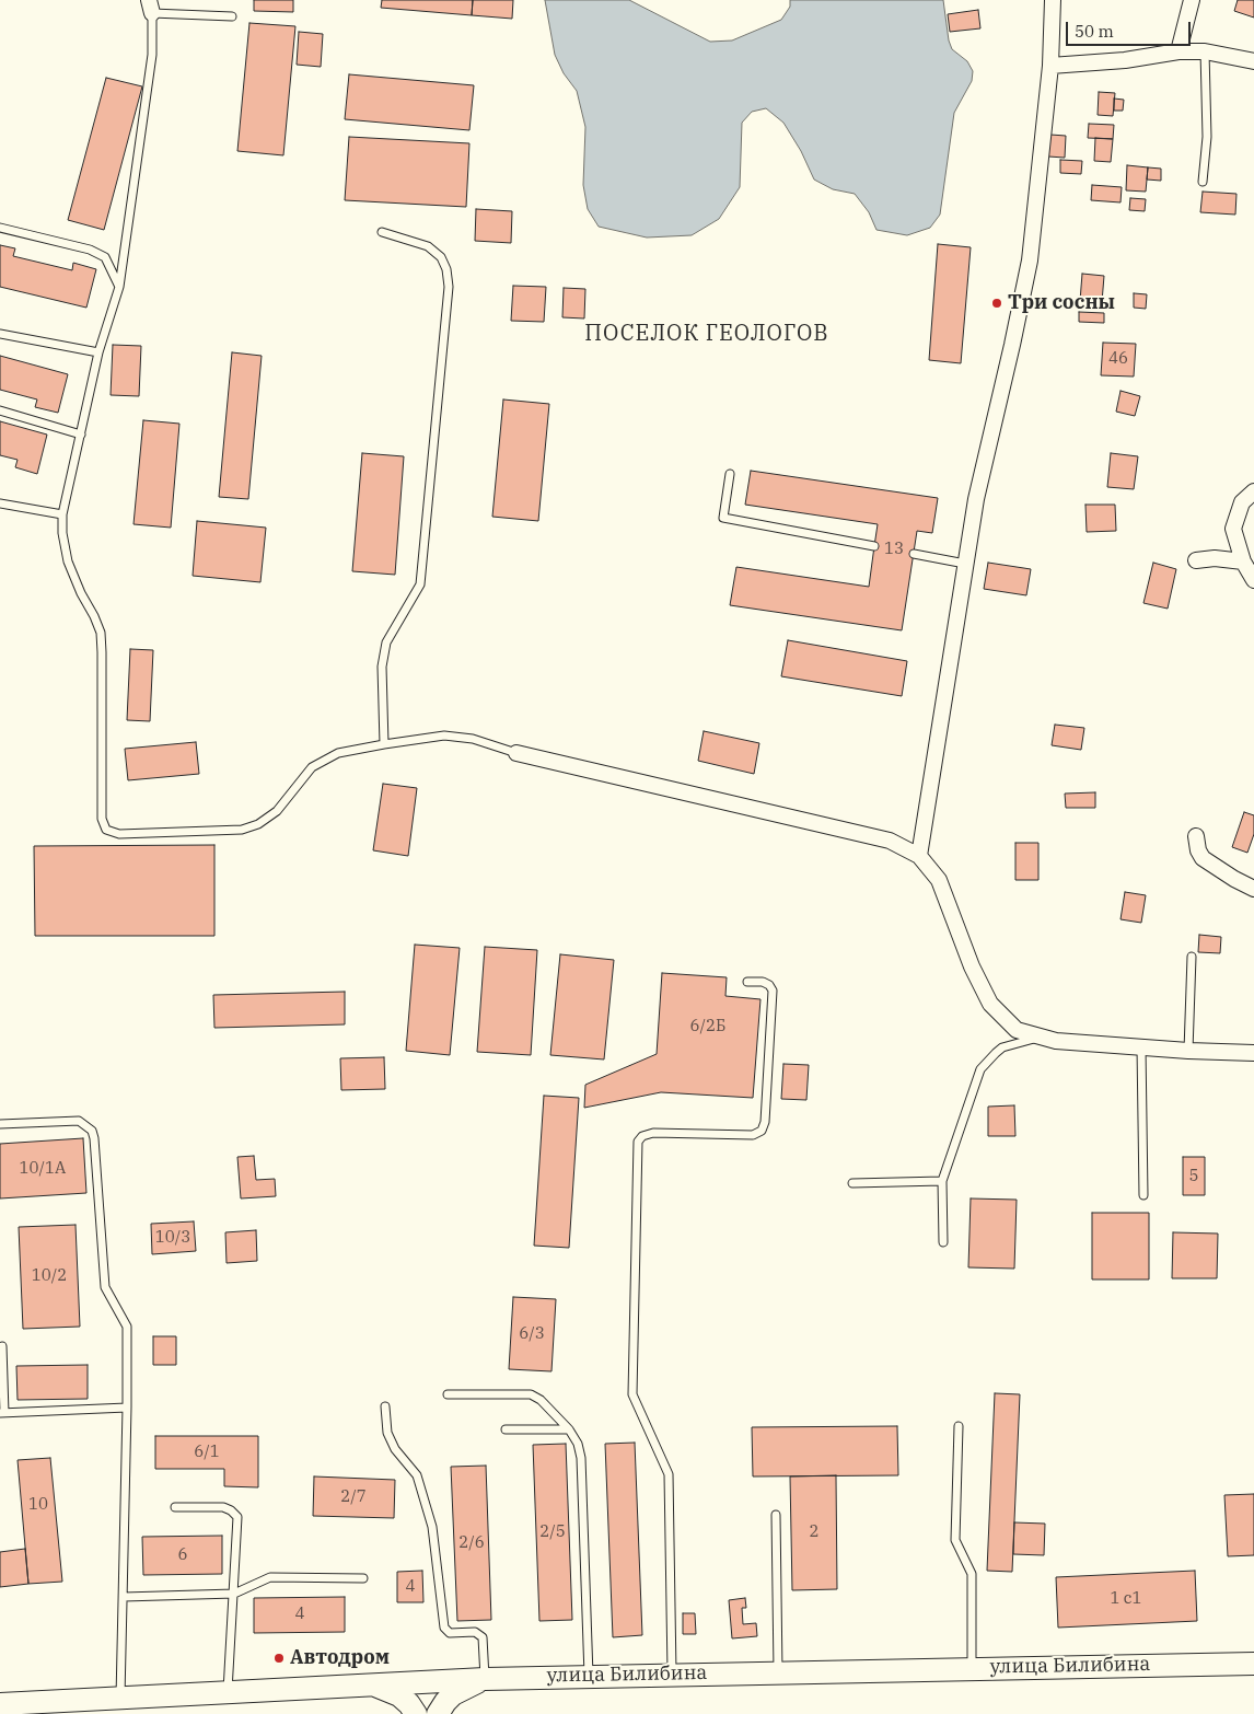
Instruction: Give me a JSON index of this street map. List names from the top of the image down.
{
  "streets": {
    "main road": ["улица Билибина"]
  },
  "districts": ["ПОСЕЛОК ГЕОЛОГОВ"],
  "places": ["Три сосны", "Автодром"],
  "house_numbers": [
    "46",
    "13",
    "6/2Б",
    "10/1А",
    "5",
    "10/3",
    "10/2",
    "6/3",
    "6/1",
    "2/7",
    "10",
    "2/5",
    "2",
    "2/6",
    "6",
    "4",
    "1 с1",
    "4"
  ],
  "scale_bar": "50 m"
}
